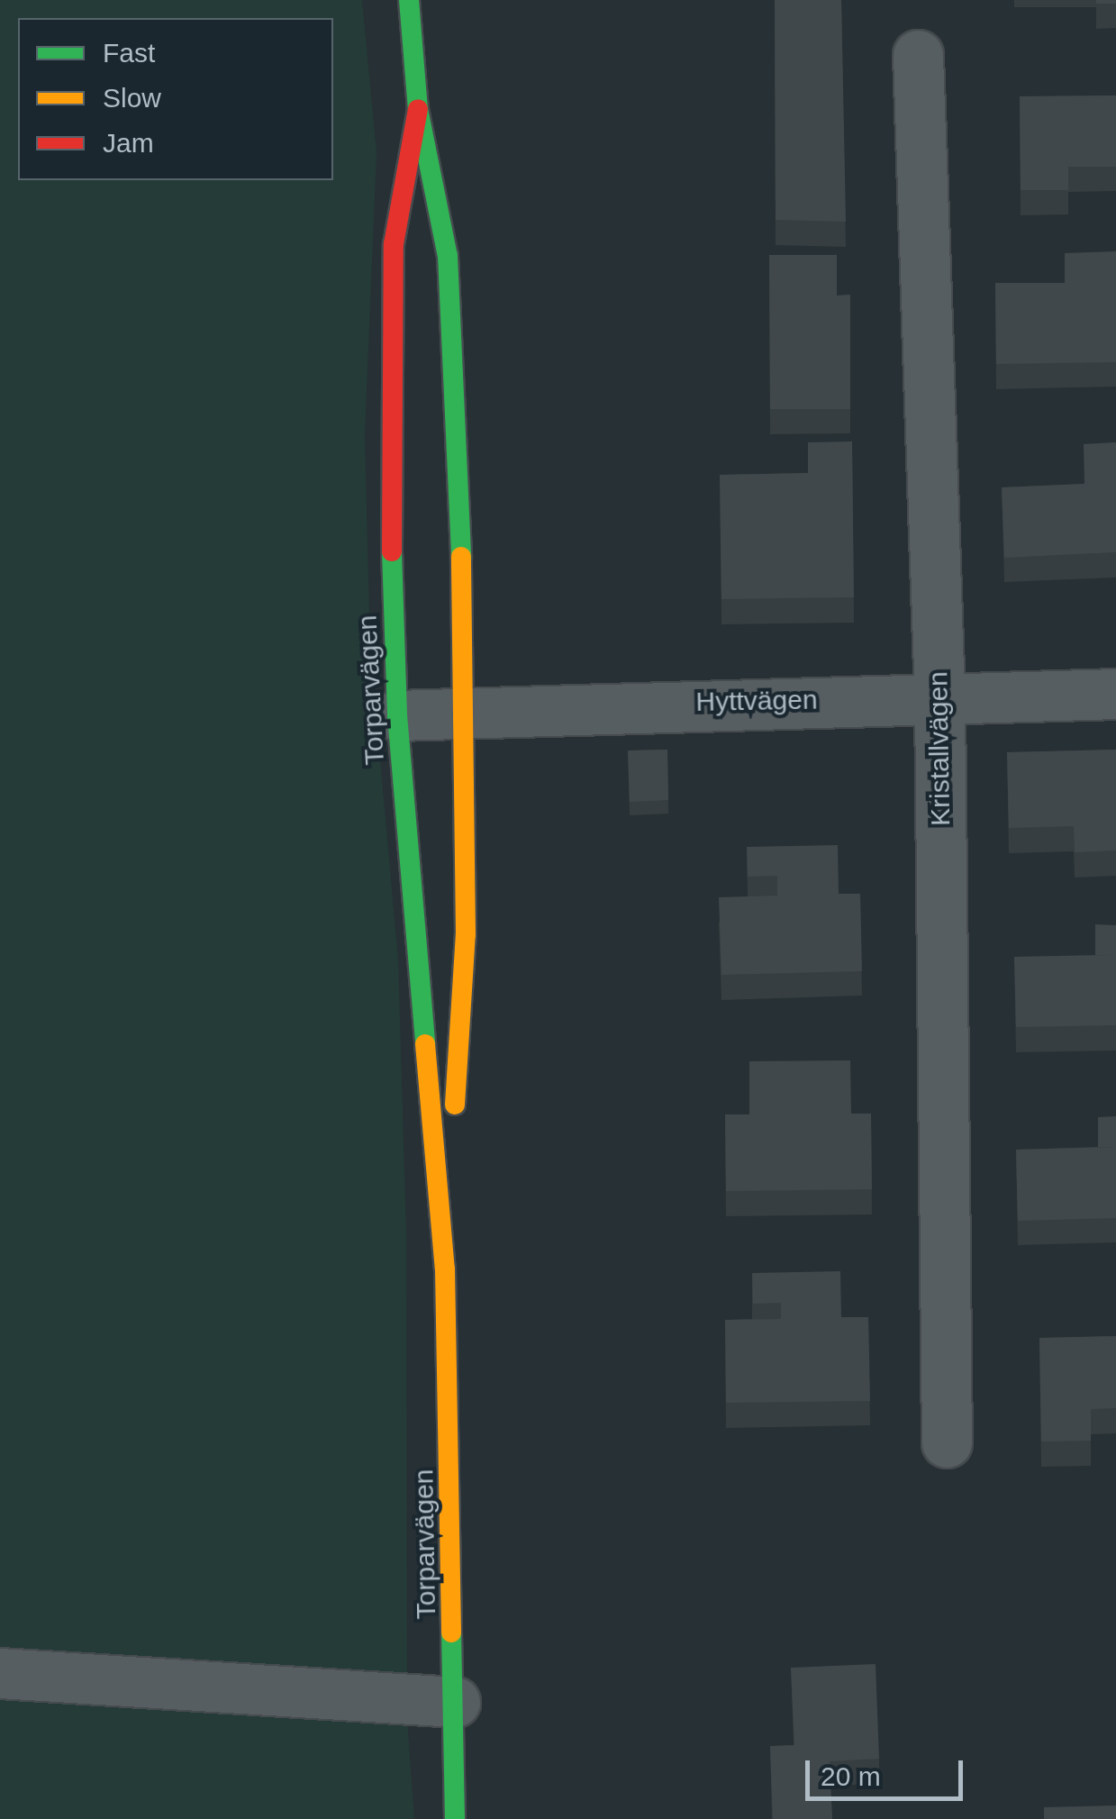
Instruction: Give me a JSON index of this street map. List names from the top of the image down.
{
  "streets": {
    "street": ["Torparvägen", "Hyttvägen", "Kristallvägen"]
  },
  "crossings": [
    ["Torparvägen", "Hyttvägen"],
    ["Hyttvägen", "Kristallvägen"]
  ],
  "legend": ["Fast", "Slow", "Jam"],
  "scale_bar": "20 m"
}
